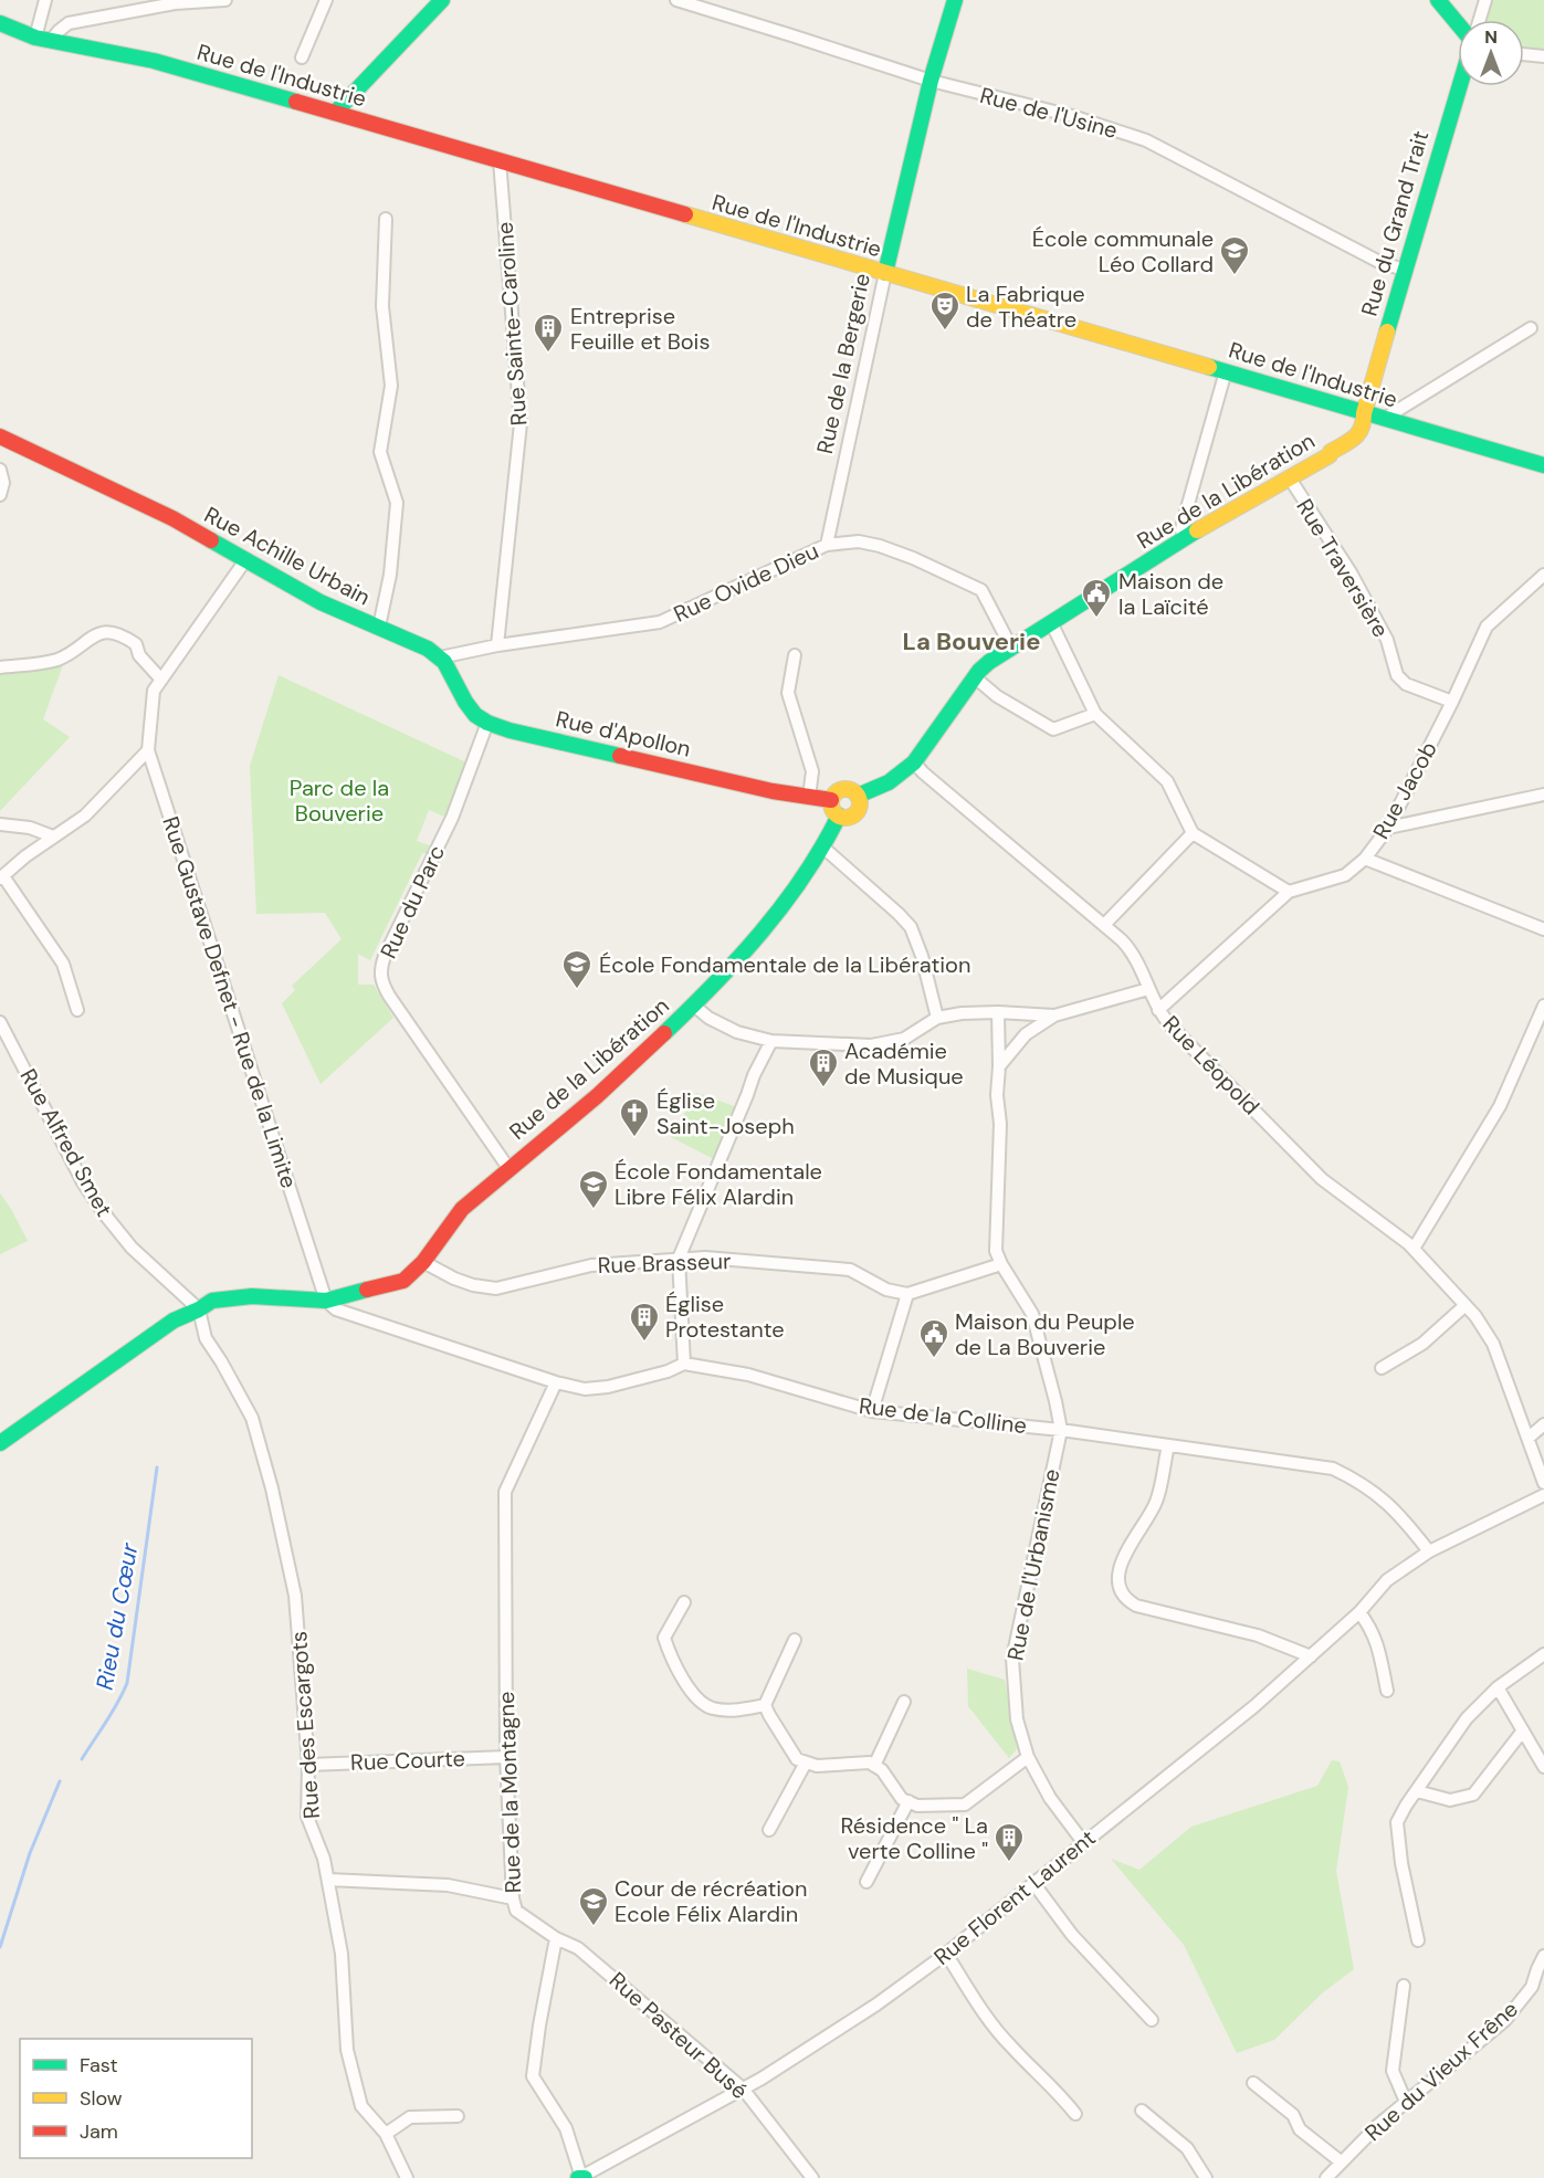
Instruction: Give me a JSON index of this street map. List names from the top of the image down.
{
  "streets": {
    "street": [
      "Rue de l'Industrie",
      "Rue de l'Usine",
      "Rue du Grand Trait",
      "Rue Sainte-Caroline",
      "Rue de la Bergerie",
      "Rue de la Libération",
      "Rue Achille Urbain",
      "Rue Traversière",
      "Rue Ovide Dieu",
      "Rue d'Apollon",
      "Rue Jacob",
      "Rue du Parc",
      "Rue Gustave Defnet - Rue de la Limite",
      "Rue Léopold",
      "Rue Alfred Smet",
      "Rue Brasseur",
      "Rue de la Colline",
      "Rue de l'Urbanisme",
      "Rue des Escargots",
      "Rue Courte",
      "Rue de la Montagne",
      "Rue Florent Laurent",
      "Rue Pasteur Busé",
      "Rue du Vieux Frêne"
    ]
  },
  "crossings": [
    ["Rue de l'Industrie", "Rue du Grand Trait"],
    ["Rue de l'Industrie", "Rue Sainte-Caroline"],
    ["Rue de l'Industrie", "Rue de la Bergerie"],
    ["Rue de l'Industrie", "Rue de la Libération"],
    ["Rue de l'Usine", "Rue du Grand Trait"],
    ["Rue de l'Usine", "Rue de la Bergerie"],
    ["Rue du Grand Trait", "Rue de la Libération"],
    ["Rue Sainte-Caroline", "Rue Ovide Dieu"],
    ["Rue de la Bergerie", "Rue Ovide Dieu"],
    ["Rue de la Libération", "Rue Traversière"],
    ["Rue de la Libération", "Rue Ovide Dieu"],
    ["Rue de la Libération", "Rue d'Apollon"],
    ["Rue de la Libération", "Rue du Parc"],
    ["Rue de la Libération", "Rue Gustave Defnet - Rue de la Limite"],
    ["Rue de la Libération", "Rue Léopold"],
    ["Rue de la Libération", "Rue Alfred Smet"],
    ["Rue de la Libération", "Rue Brasseur"],
    ["Rue de la Libération", "Rue des Escargots"],
    ["Rue Achille Urbain", "Rue Ovide Dieu"],
    ["Rue Achille Urbain", "Rue d'Apollon"],
    ["Rue Achille Urbain", "Rue Gustave Defnet - Rue de la Limite"],
    ["Rue Traversière", "Rue Jacob"],
    ["Rue Ovide Dieu", "Rue d'Apollon"],
    ["Rue d'Apollon", "Rue du Parc"],
    ["Rue Jacob", "Rue Léopold"],
    ["Rue Alfred Smet", "Rue des Escargots"],
    ["Rue de la Colline", "Rue de l'Urbanisme"],
    ["Rue de la Colline", "Rue Florent Laurent"],
    ["Rue de l'Urbanisme", "Rue Florent Laurent"],
    ["Rue des Escargots", "Rue Courte"],
    ["Rue Courte", "Rue de la Montagne"],
    ["Rue de la Montagne", "Rue Pasteur Busé"],
    ["Rue Florent Laurent", "Rue Pasteur Busé"]
  ],
  "districts": ["La Bouverie"],
  "water": ["Rieu du Cœur"],
  "parks": ["Parc de la Bouverie"],
  "places": {
    "school or university": [
      "École communale Léo Collard",
      "École Fondamentale de la Libération",
      "École Fondamentale Libre Félix Alardin",
      "Cour de récréation Ecole Félix Alardin"
    ],
    "theatre": ["La Fabrique de Théatre"],
    "building": [
      "Entreprise Feuille et Bois",
      "Académie de Musique",
      "Église Protestante",
      "Résidence \" La verte Colline \""
    ],
    "public building": ["Maison de la Laïcité", "Maison du Peuple de La Bouverie"],
    "church": ["Église Saint-Joseph"]
  },
  "legend": ["Fast", "Slow", "Jam"],
  "north": "top"
}
